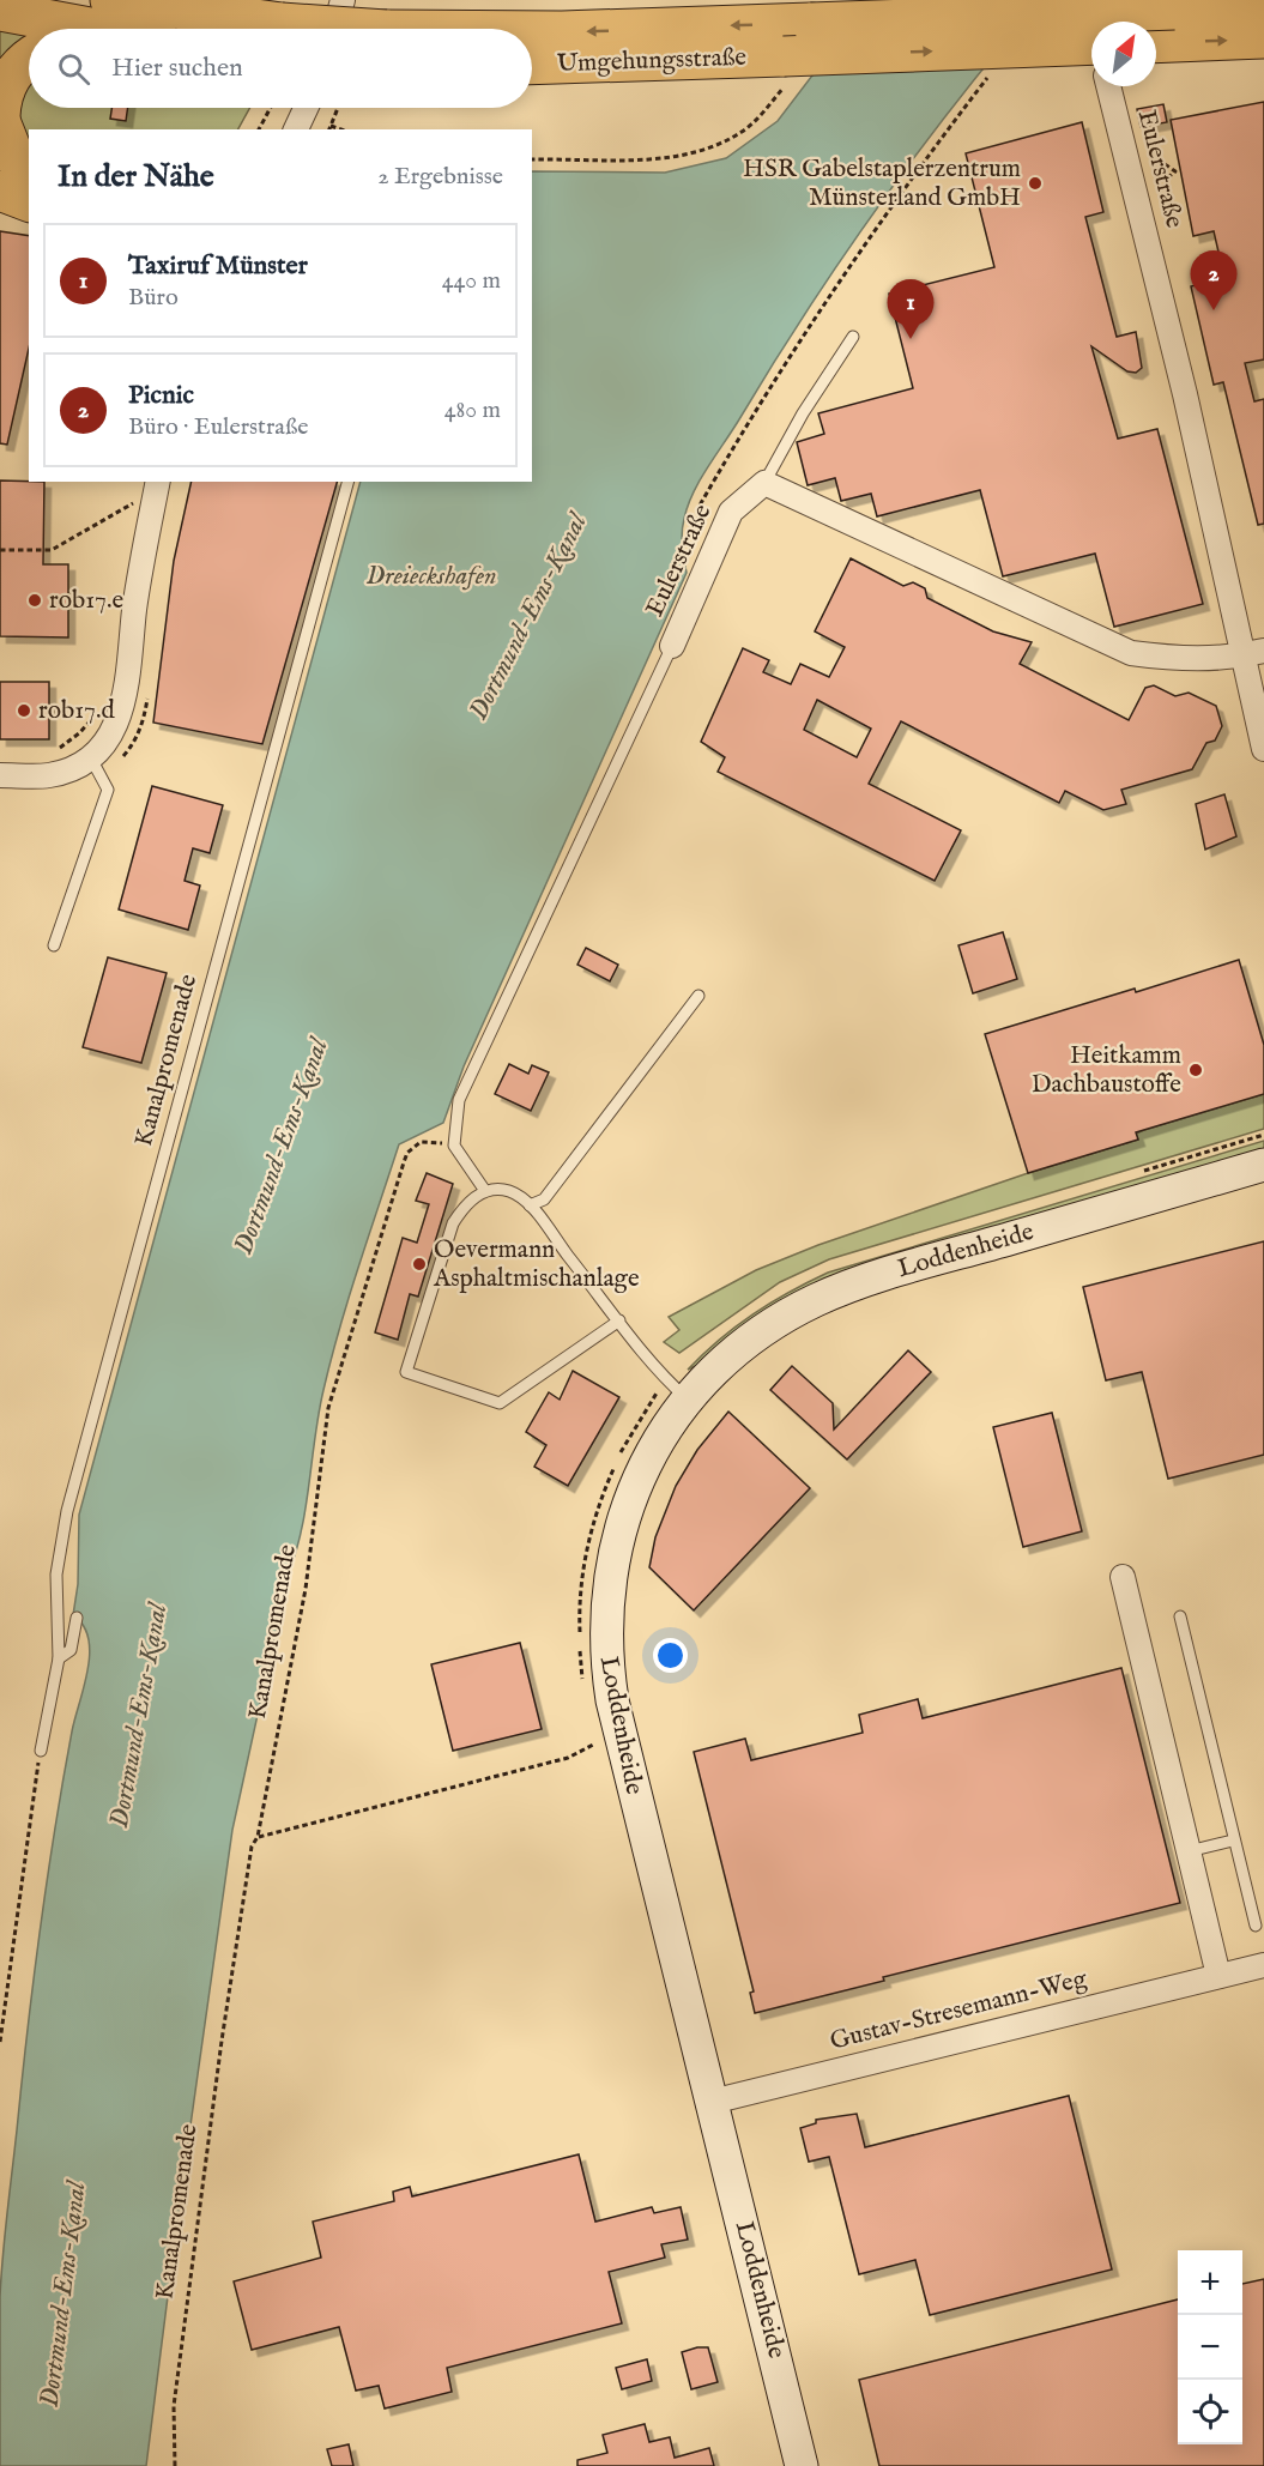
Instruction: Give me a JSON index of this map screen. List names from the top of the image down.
{
  "streets": {
    "highway": ["Umgehungsstraße"],
    "street": ["Eulerstraße", "Loddenheide", "Gustav-Stresemann-Weg"],
    "lane": ["Kanalpromenade"]
  },
  "crossings": [
    ["Eulerstraße", "Kanalpromenade"],
    ["Loddenheide", "Gustav-Stresemann-Weg"]
  ],
  "water": ["Dreieckshafen", "Dortmund-Ems-Kanal"],
  "places": [
    "HSR Gabelstaplerzentrum Münsterland GmbH",
    "rob17.e",
    "rob17.d",
    "Heitkamm Dachbaustoffe",
    "Oevermann Asphaltmischanlage"
  ],
  "north": "top right",
  "page": {
    "search": "Hier suchen",
    "heading": ["In der Nähe", "2 Ergebnisse"],
    "list": [
      {
        "mark": "1",
        "name": "Taxiruf Münster",
        "note": "Büro",
        "value": "440 m"
      },
      {
        "mark": "2",
        "name": "Picnic",
        "note": "Büro · Eulerstraße",
        "value": "480 m"
      }
    ],
    "pins": ["2", "1"],
    "map_buttons": ["+", "−"]
  }
}
